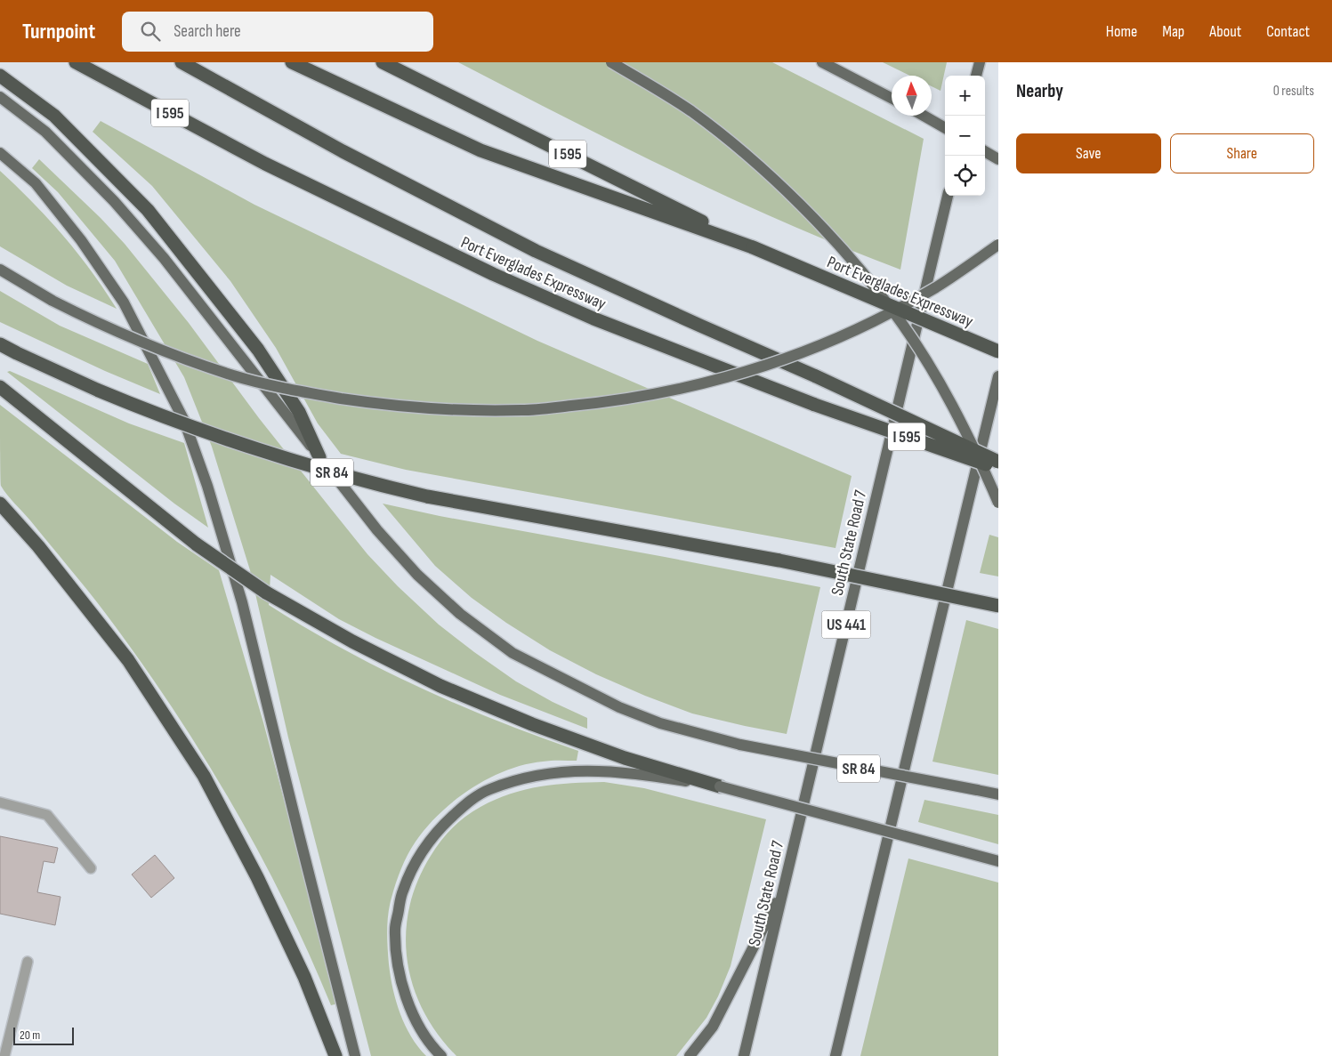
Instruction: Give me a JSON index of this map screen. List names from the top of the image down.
{
  "streets": {
    "highway": ["I 595", "Port Everglades Expressway"],
    "main road": ["SR 84", "South State Road 7", "US 441"]
  },
  "scale_bar": "20 m",
  "north": "top",
  "page": {
    "header": "Turnpoint",
    "search": "Search here",
    "nav": [
      "Home",
      "Map",
      "About",
      "Contact"
    ],
    "heading": ["Nearby", "0 results"],
    "map_buttons": ["+", "−"],
    "buttons": ["Save", "Share"],
    "scale": "20 m"
  }
}
